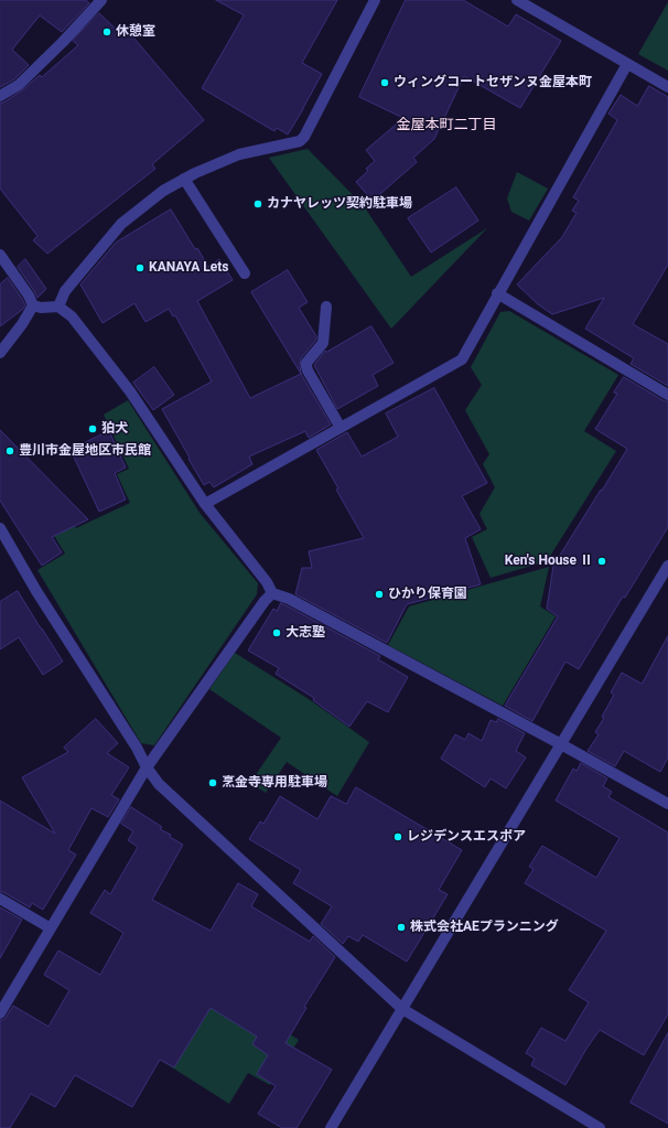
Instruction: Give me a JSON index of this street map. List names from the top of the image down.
{
  "districts": ["金屋本町二丁目"],
  "places": [
    "休憩室",
    "ウィングコートセザンヌ金屋本町",
    "カナヤレッツ契約駐車場",
    "KANAYA Lets",
    "狛犬",
    "豊川市金屋地区市民館",
    "Ken's House Ⅱ",
    "ひかり保育園",
    "大志塾",
    "烹金寺専用駐車場",
    "レジデンスエスポア",
    "株式会社AEプランニング"
  ]
}
